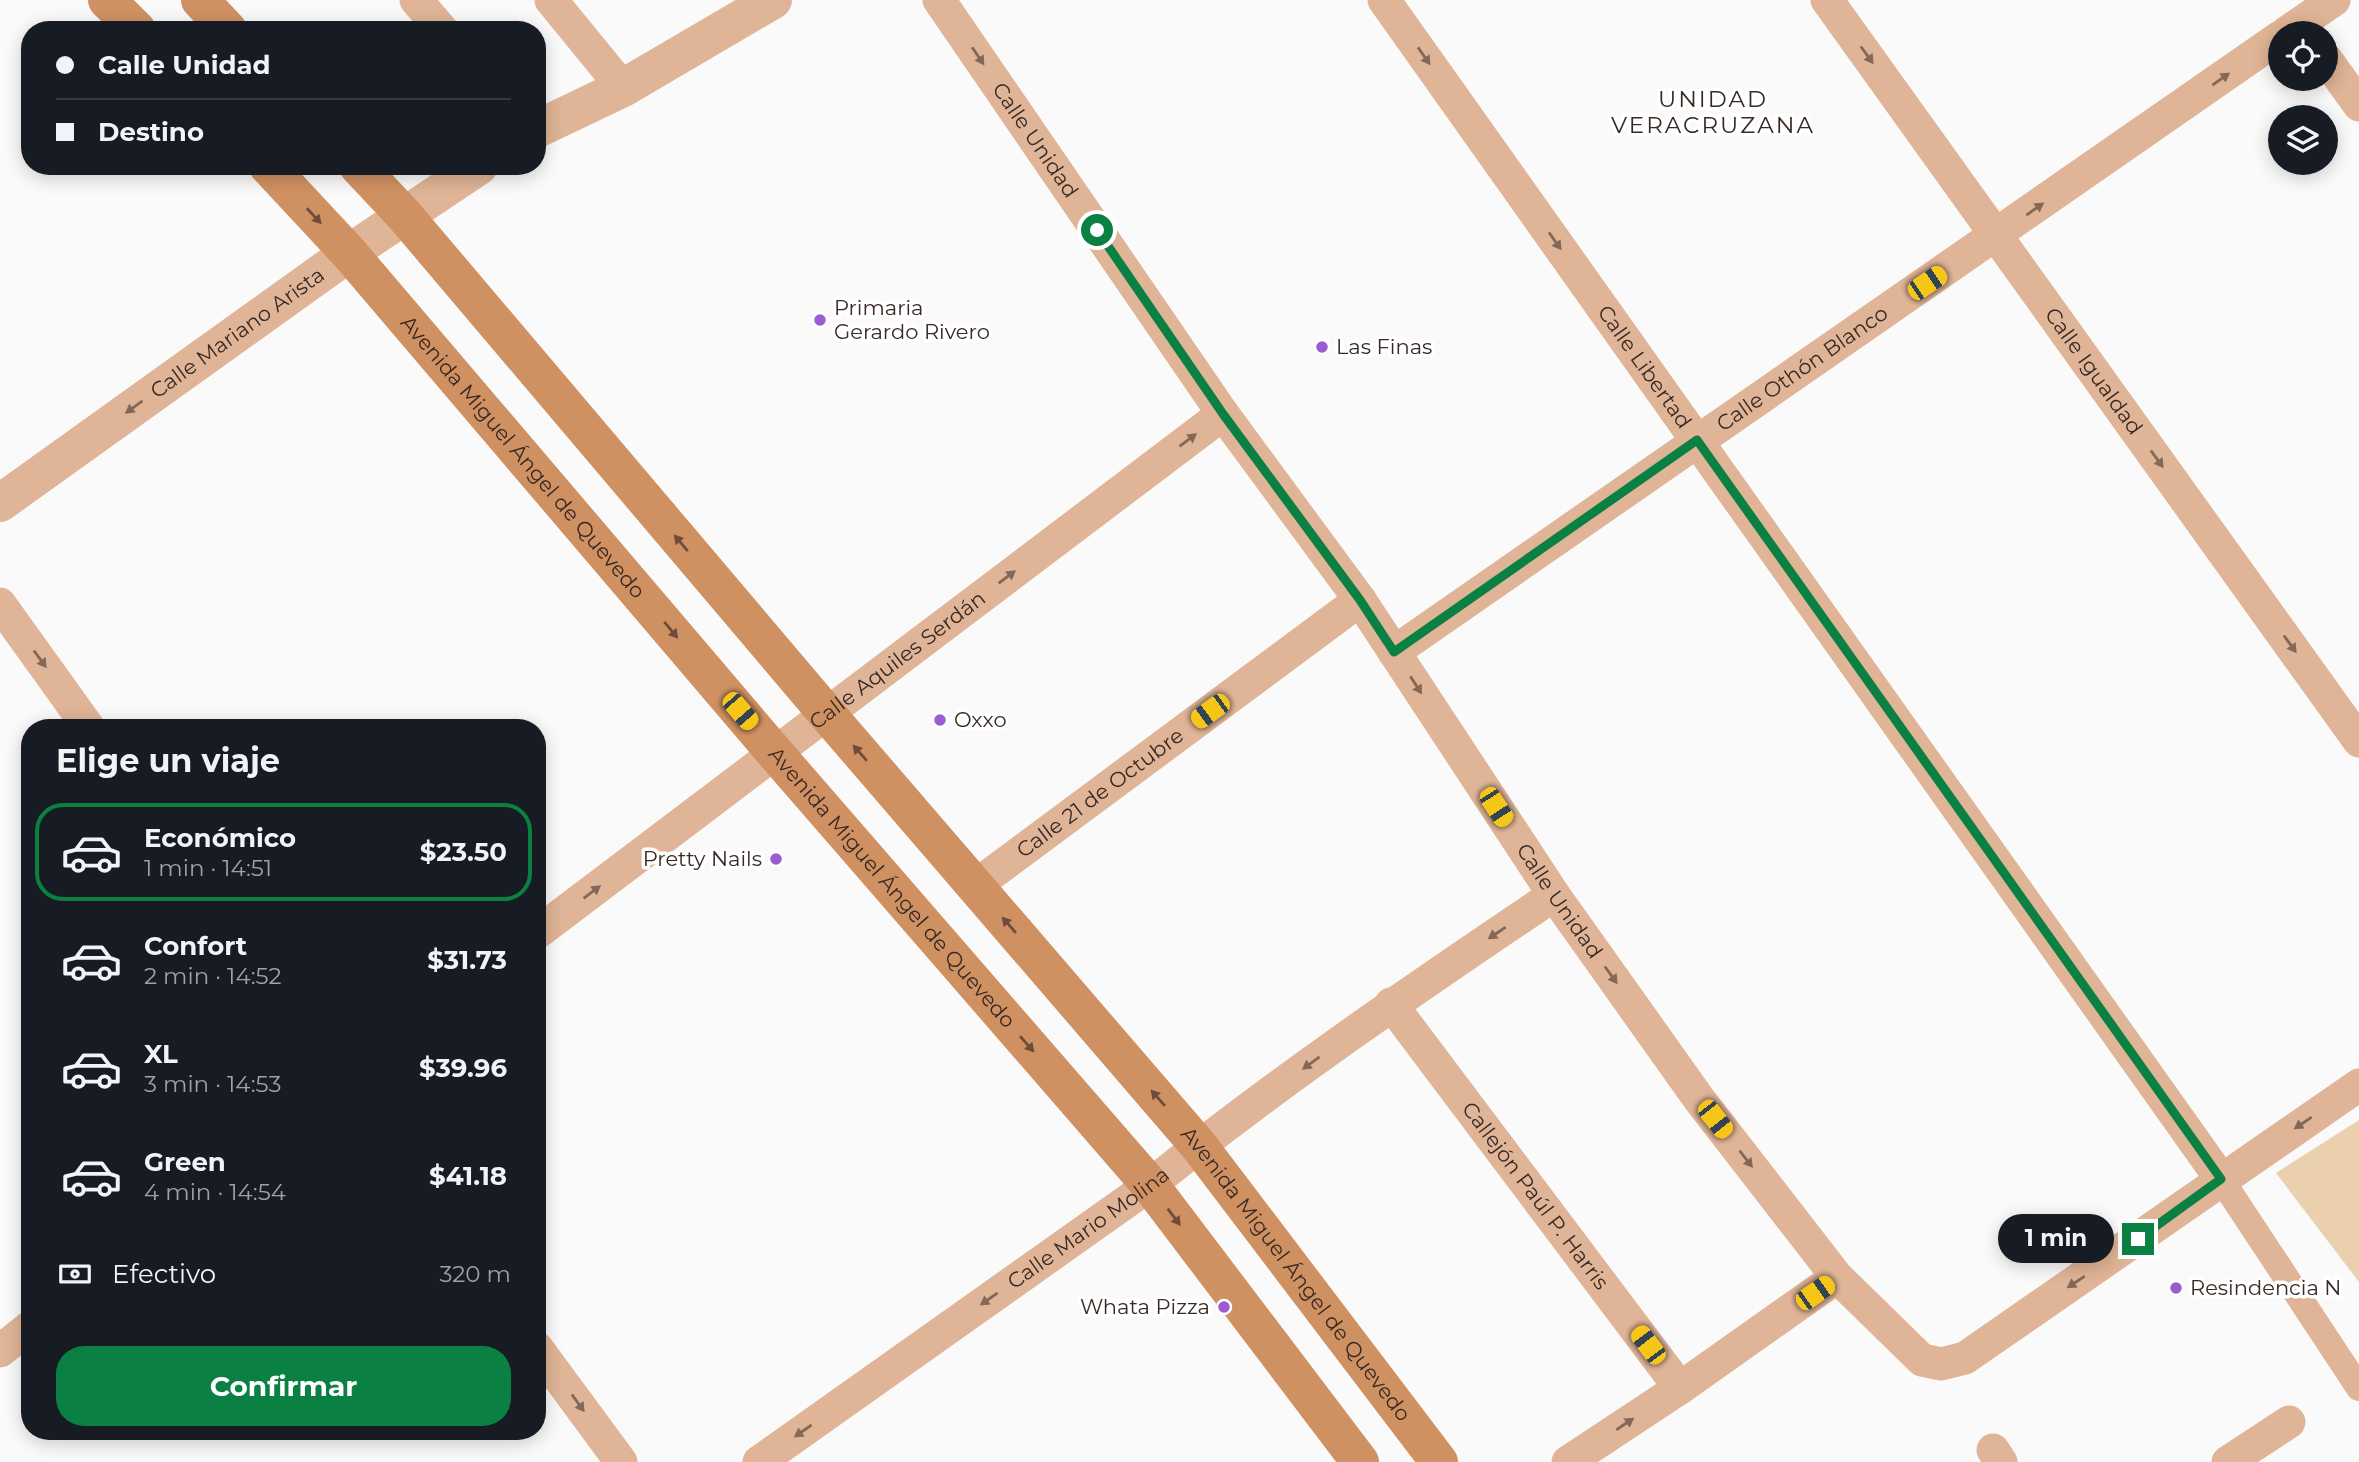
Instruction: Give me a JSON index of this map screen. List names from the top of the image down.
{
  "streets": {
    "main road": ["Avenida Miguel Ángel de Quevedo"],
    "street": [
      "Calle Unidad",
      "Calle Mariano Arista",
      "Calle Libertad",
      "Calle Othón Blanco",
      "Calle Igualdad",
      "Calle Aquiles Serdán",
      "Calle 21 de Octubre",
      "Callejón Paúl P. Harris",
      "Calle Mario Molina"
    ]
  },
  "crossings": [
    ["Calle Unidad", "Calle Libertad"],
    ["Calle Unidad", "Calle Othón Blanco"],
    ["Calle Unidad", "Calle Aquiles Serdán"],
    ["Calle Unidad", "Calle 21 de Octubre"],
    ["Calle Unidad", "Calle Mario Molina"],
    ["Calle Mariano Arista", "Avenida Miguel Ángel de Quevedo"],
    ["Calle Libertad", "Calle Othón Blanco"],
    ["Calle Othón Blanco", "Calle Igualdad"],
    ["Avenida Miguel Ángel de Quevedo", "Calle Aquiles Serdán"],
    ["Avenida Miguel Ángel de Quevedo", "Calle 21 de Octubre"],
    ["Avenida Miguel Ángel de Quevedo", "Calle Mario Molina"],
    ["Callejón Paúl P. Harris", "Calle Mario Molina"]
  ],
  "one_way": [
    "Calle Mariano Arista",
    "Calle Igualdad",
    "Calle Aquiles Serdán",
    "Calle Mario Molina"
  ],
  "districts": ["UNIDAD VERACRUZANA"],
  "places": [
    "Primaria Gerardo Rivero",
    "Las Finas",
    "Oxxo",
    "Pretty Nails",
    "Resindencia N",
    "Whata Pizza"
  ],
  "page": {
    "banner": ["Calle Unidad", "Destino"],
    "heading": "Elige un viaje",
    "list": [
      {
        "name": "Económico",
        "note": "1 min · 14:51",
        "value": "$23.50"
      },
      {
        "name": "Confort",
        "note": "2 min · 14:52",
        "value": "$31.73"
      },
      {
        "name": "XL",
        "note": "3 min · 14:53",
        "value": "$39.96"
      },
      {
        "name": "Green",
        "note": "4 min · 14:54",
        "value": "$41.18"
      }
    ],
    "bubble": "1 min",
    "pay": ["Efectivo", "320 m"],
    "buttons": "Confirmar"
  }
}
